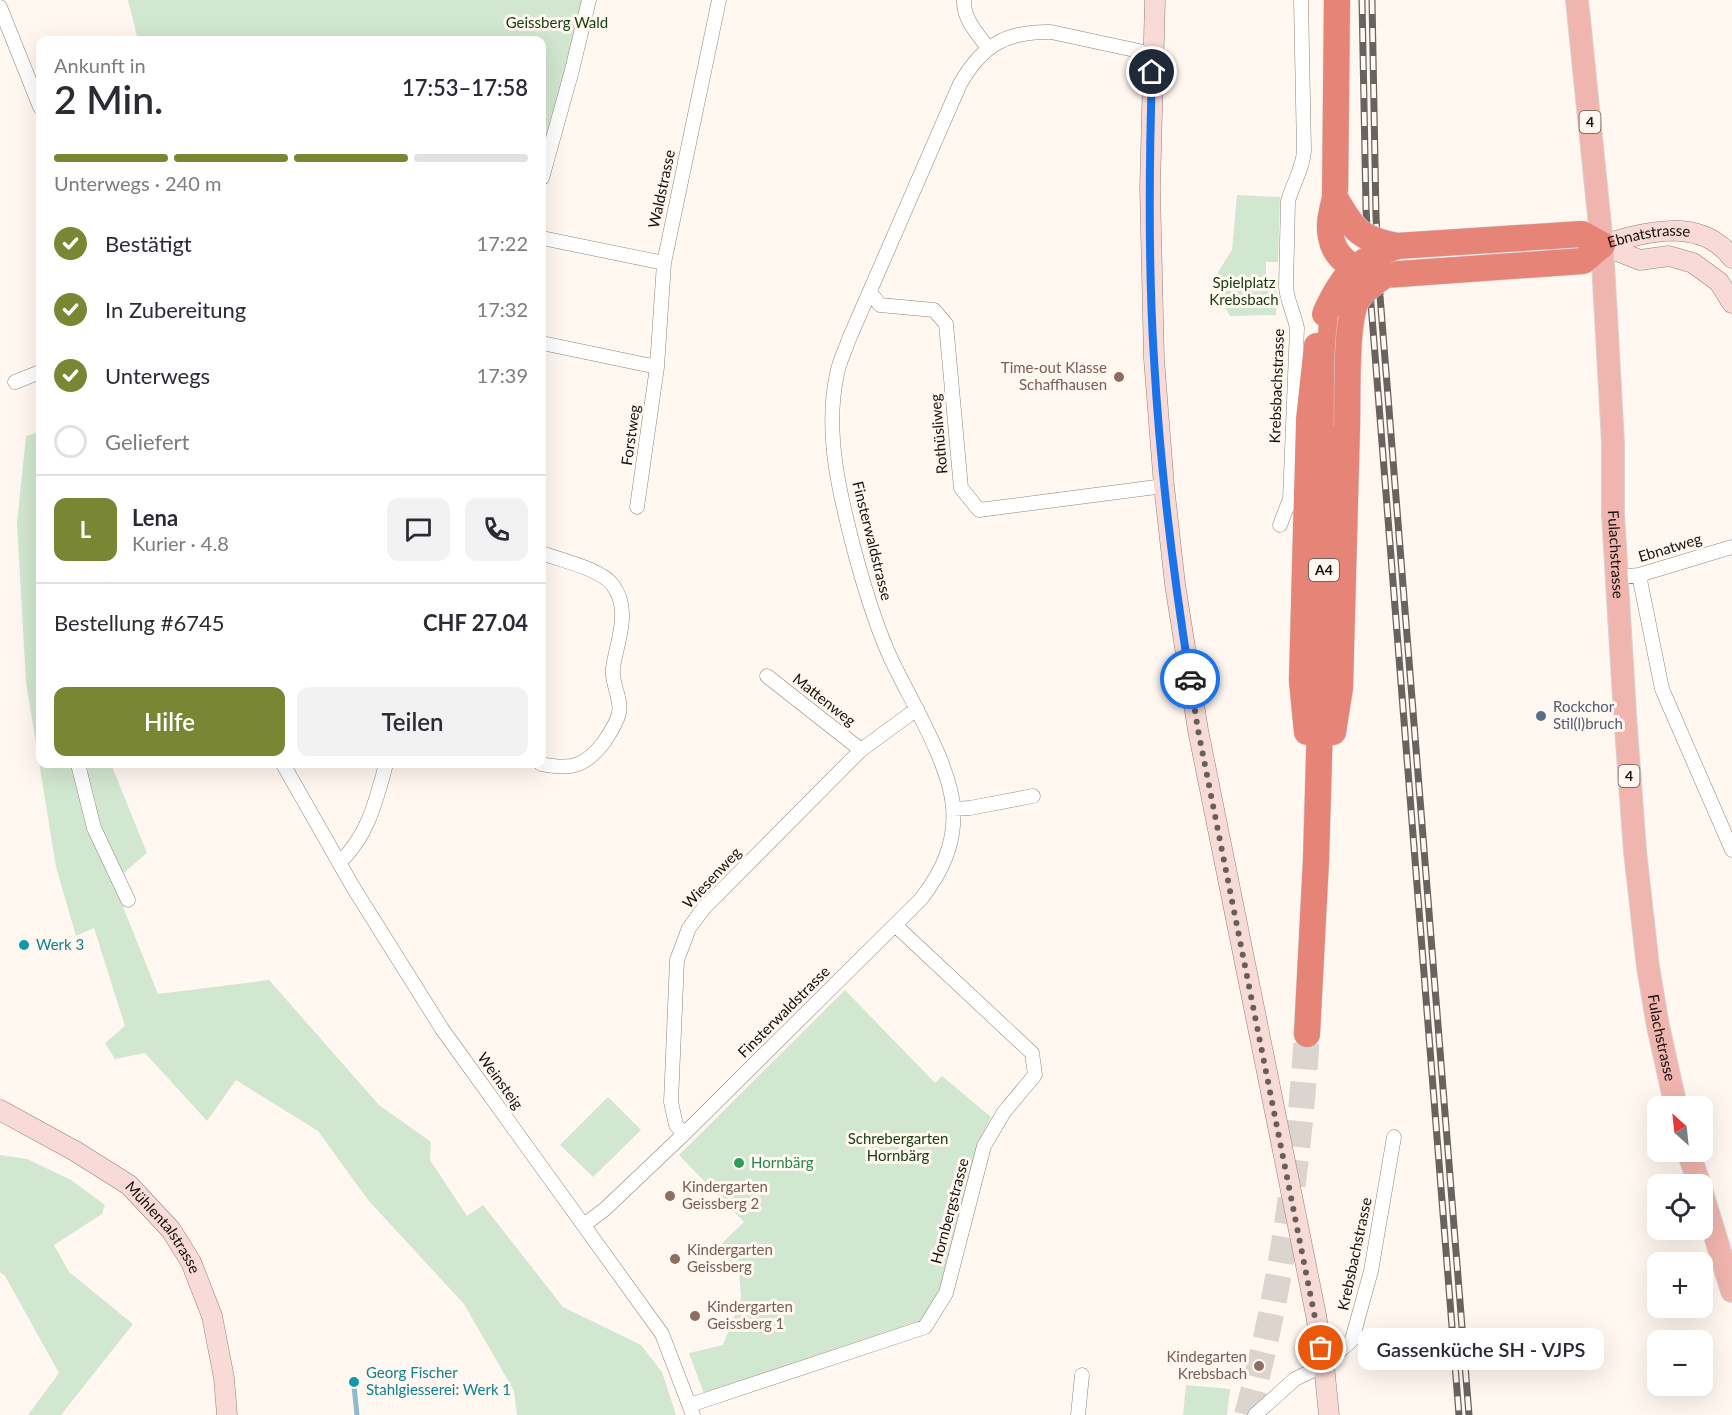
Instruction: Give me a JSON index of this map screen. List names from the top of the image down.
{
  "streets": {
    "highway": ["A4"],
    "main road": ["4", "Fulachstrasse"],
    "street": [
      "Waldstrasse",
      "Ebnatstrasse",
      "Krebsbachstrasse",
      "Rothüsliweg",
      "Forstweg",
      "Finsterwaldstrasse",
      "Ebnatweg",
      "Mattenweg",
      "Wiesenweg",
      "Weinsteig",
      "Hornbergstrasse",
      "Mühlentalstrasse"
    ]
  },
  "crossings": [
    ["Waldstrasse", "Forstweg"],
    ["Ebnatstrasse", "Fulachstrasse"],
    ["Rothüsliweg", "Finsterwaldstrasse"],
    ["Finsterwaldstrasse", "Wiesenweg"],
    ["Finsterwaldstrasse", "Weinsteig"],
    ["Finsterwaldstrasse", "Hornbergstrasse"],
    ["Ebnatweg", "Fulachstrasse"],
    ["Mattenweg", "Wiesenweg"],
    ["Weinsteig", "Hornbergstrasse"]
  ],
  "parks": ["Geissberg Wald", "Spielplatz Krebsbach", "Schrebergarten Hornbärg"],
  "places": [
    "Time-out Klasse Schaffhausen",
    "Rockchor Stil(l)bruch",
    "Werk 3",
    "Hornbärg",
    "Kindergarten Geissberg 2",
    "Kindergarten Geissberg",
    "Kindergarten Geissberg 1",
    "Gassenküche SH - VJPS",
    "Kindegarten Krebsbach",
    "Georg Fischer Stahlgiesserei: Werk 1"
  ],
  "north": "top left",
  "page": {
    "heading": ["2 Min.", "Ankunft in", "17:53–17:58"],
    "panel": [
      "Lena",
      "Kurier · 4.8",
      "Bestellung #6745",
      "CHF 27.04"
    ],
    "bar": "Unterwegs · 240 m",
    "list": [
      ["Bestätigt", "17:22"],
      ["In Zubereitung", "17:32"],
      ["Unterwegs", "17:39"],
      "Geliefert"
    ],
    "round": "L",
    "buttons": ["Hilfe", "Teilen"],
    "map_buttons": ["+", "−"],
    "bubble": "Gassenküche SH - VJPS"
  }
}
